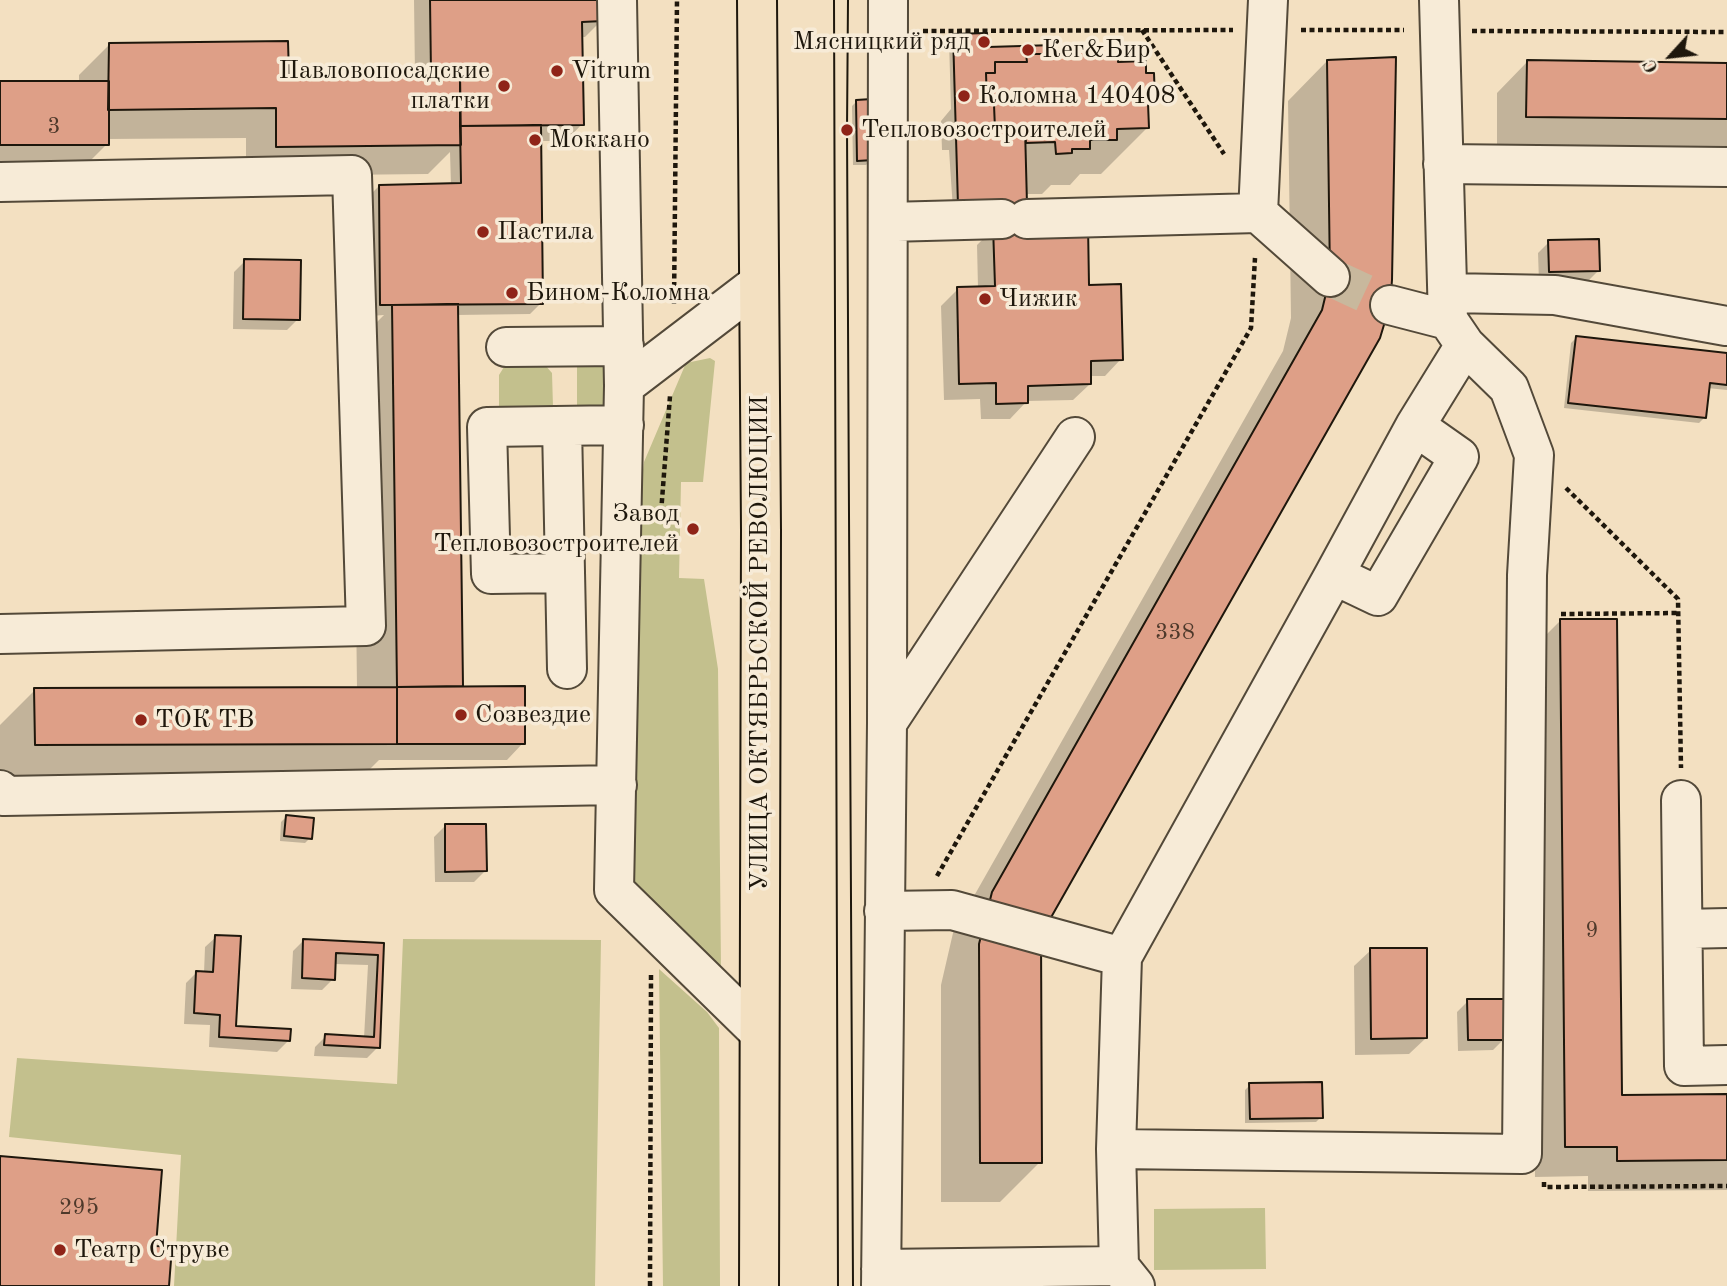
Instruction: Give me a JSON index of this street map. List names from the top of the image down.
{
  "streets": {
    "main road": ["УЛИЦА ОКТЯБРЬСКОЙ РЕВОЛЮЦИИ"]
  },
  "places": [
    "Мясницкий ряд",
    "Кег&Бир",
    "Vitrum",
    "Павловопосадские платки",
    "Коломна 140408",
    "Тепловозостроителей",
    "Моккано",
    "Пастила",
    "Бином-Коломна",
    "Чижик",
    "Завод Тепловозостроителей",
    "Созвездие",
    "ТОК ТВ",
    "Театр Струве"
  ],
  "house_numbers": [
    "3",
    "338",
    "9",
    "295"
  ],
  "north": "bottom left"
}
